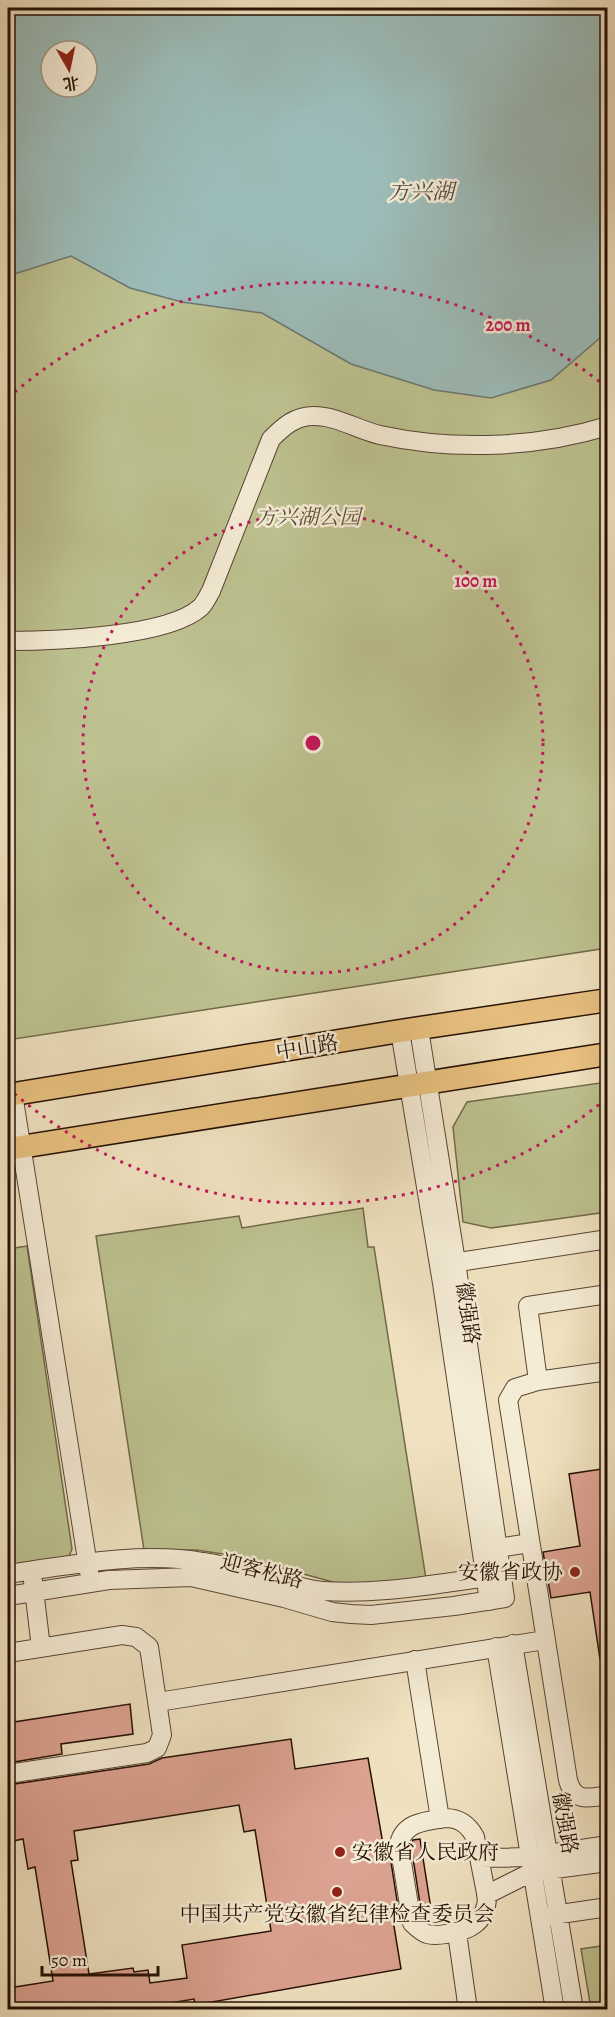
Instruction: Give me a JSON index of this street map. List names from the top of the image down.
{
  "streets": {
    "main road": ["中山路"],
    "street": ["徽强路", "迎客松路"]
  },
  "crossings": [
    ["中山路", "徽强路"],
    ["徽强路", "迎客松路"]
  ],
  "water": ["方兴湖"],
  "parks": ["方兴湖公园"],
  "places": ["安徽省政协", "安徽省人民政府", "中国共产党安徽省纪律检查委员会"],
  "scale_bar": "50 m",
  "north": "bottom",
  "rings": ["200 m", "100 m"]
}
